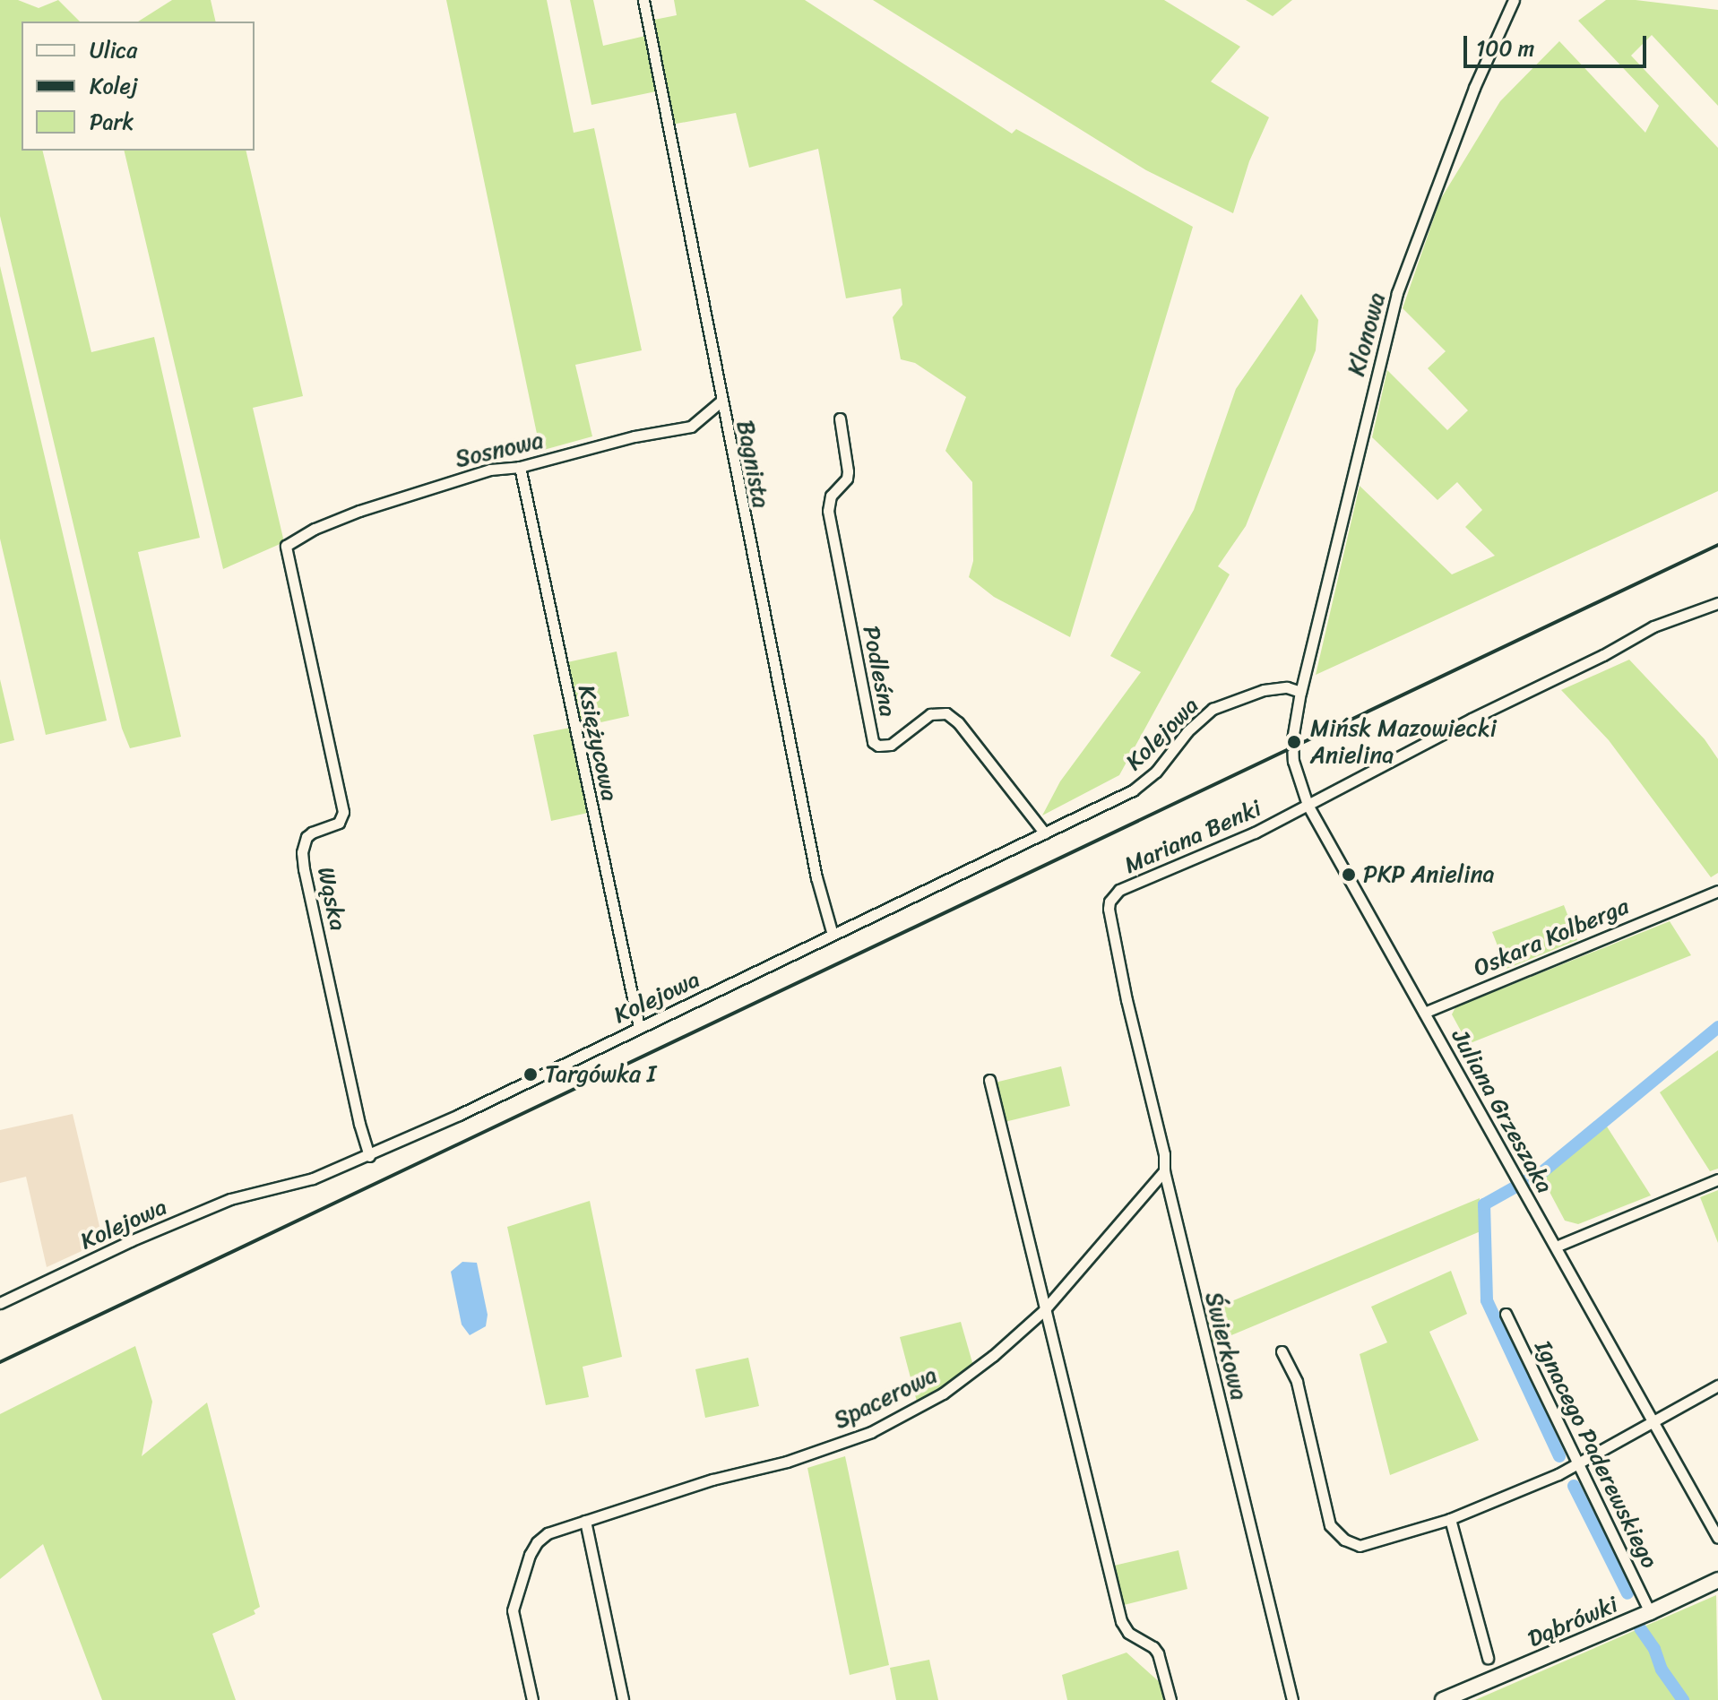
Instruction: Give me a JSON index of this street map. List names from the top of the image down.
{
  "streets": {
    "street": [
      "Klonowa",
      "Sosnowa",
      "Bagnista",
      "Podleśna",
      "Kolejowa",
      "Księżycowa",
      "Mariana Benki",
      "Wąska",
      "Oskara Kolberga",
      "Juliana Grzeszaka",
      "Świerkowa",
      "Spacerowa",
      "Ignacego Paderewskiego",
      "Dąbrówki"
    ]
  },
  "crossings": [
    ["Klonowa", "Kolejowa"],
    ["Klonowa", "Juliana Grzeszaka"],
    ["Sosnowa", "Bagnista"],
    ["Sosnowa", "Księżycowa"],
    ["Sosnowa", "Wąska"],
    ["Bagnista", "Kolejowa"],
    ["Podleśna", "Kolejowa"],
    ["Kolejowa", "Księżycowa"],
    ["Kolejowa", "Wąska"],
    ["Kolejowa", "Juliana Grzeszaka"],
    ["Mariana Benki", "Juliana Grzeszaka"],
    ["Mariana Benki", "Świerkowa"],
    ["Oskara Kolberga", "Juliana Grzeszaka"],
    ["Świerkowa", "Spacerowa"],
    ["Ignacego Paderewskiego", "Dąbrówki"]
  ],
  "places": ["Mińsk Mazowiecki Anielina", "PKP Anielina", "Targówka I"],
  "legend": ["Ulica", "Kolej", "Park"],
  "scale_bar": "100 m"
}
